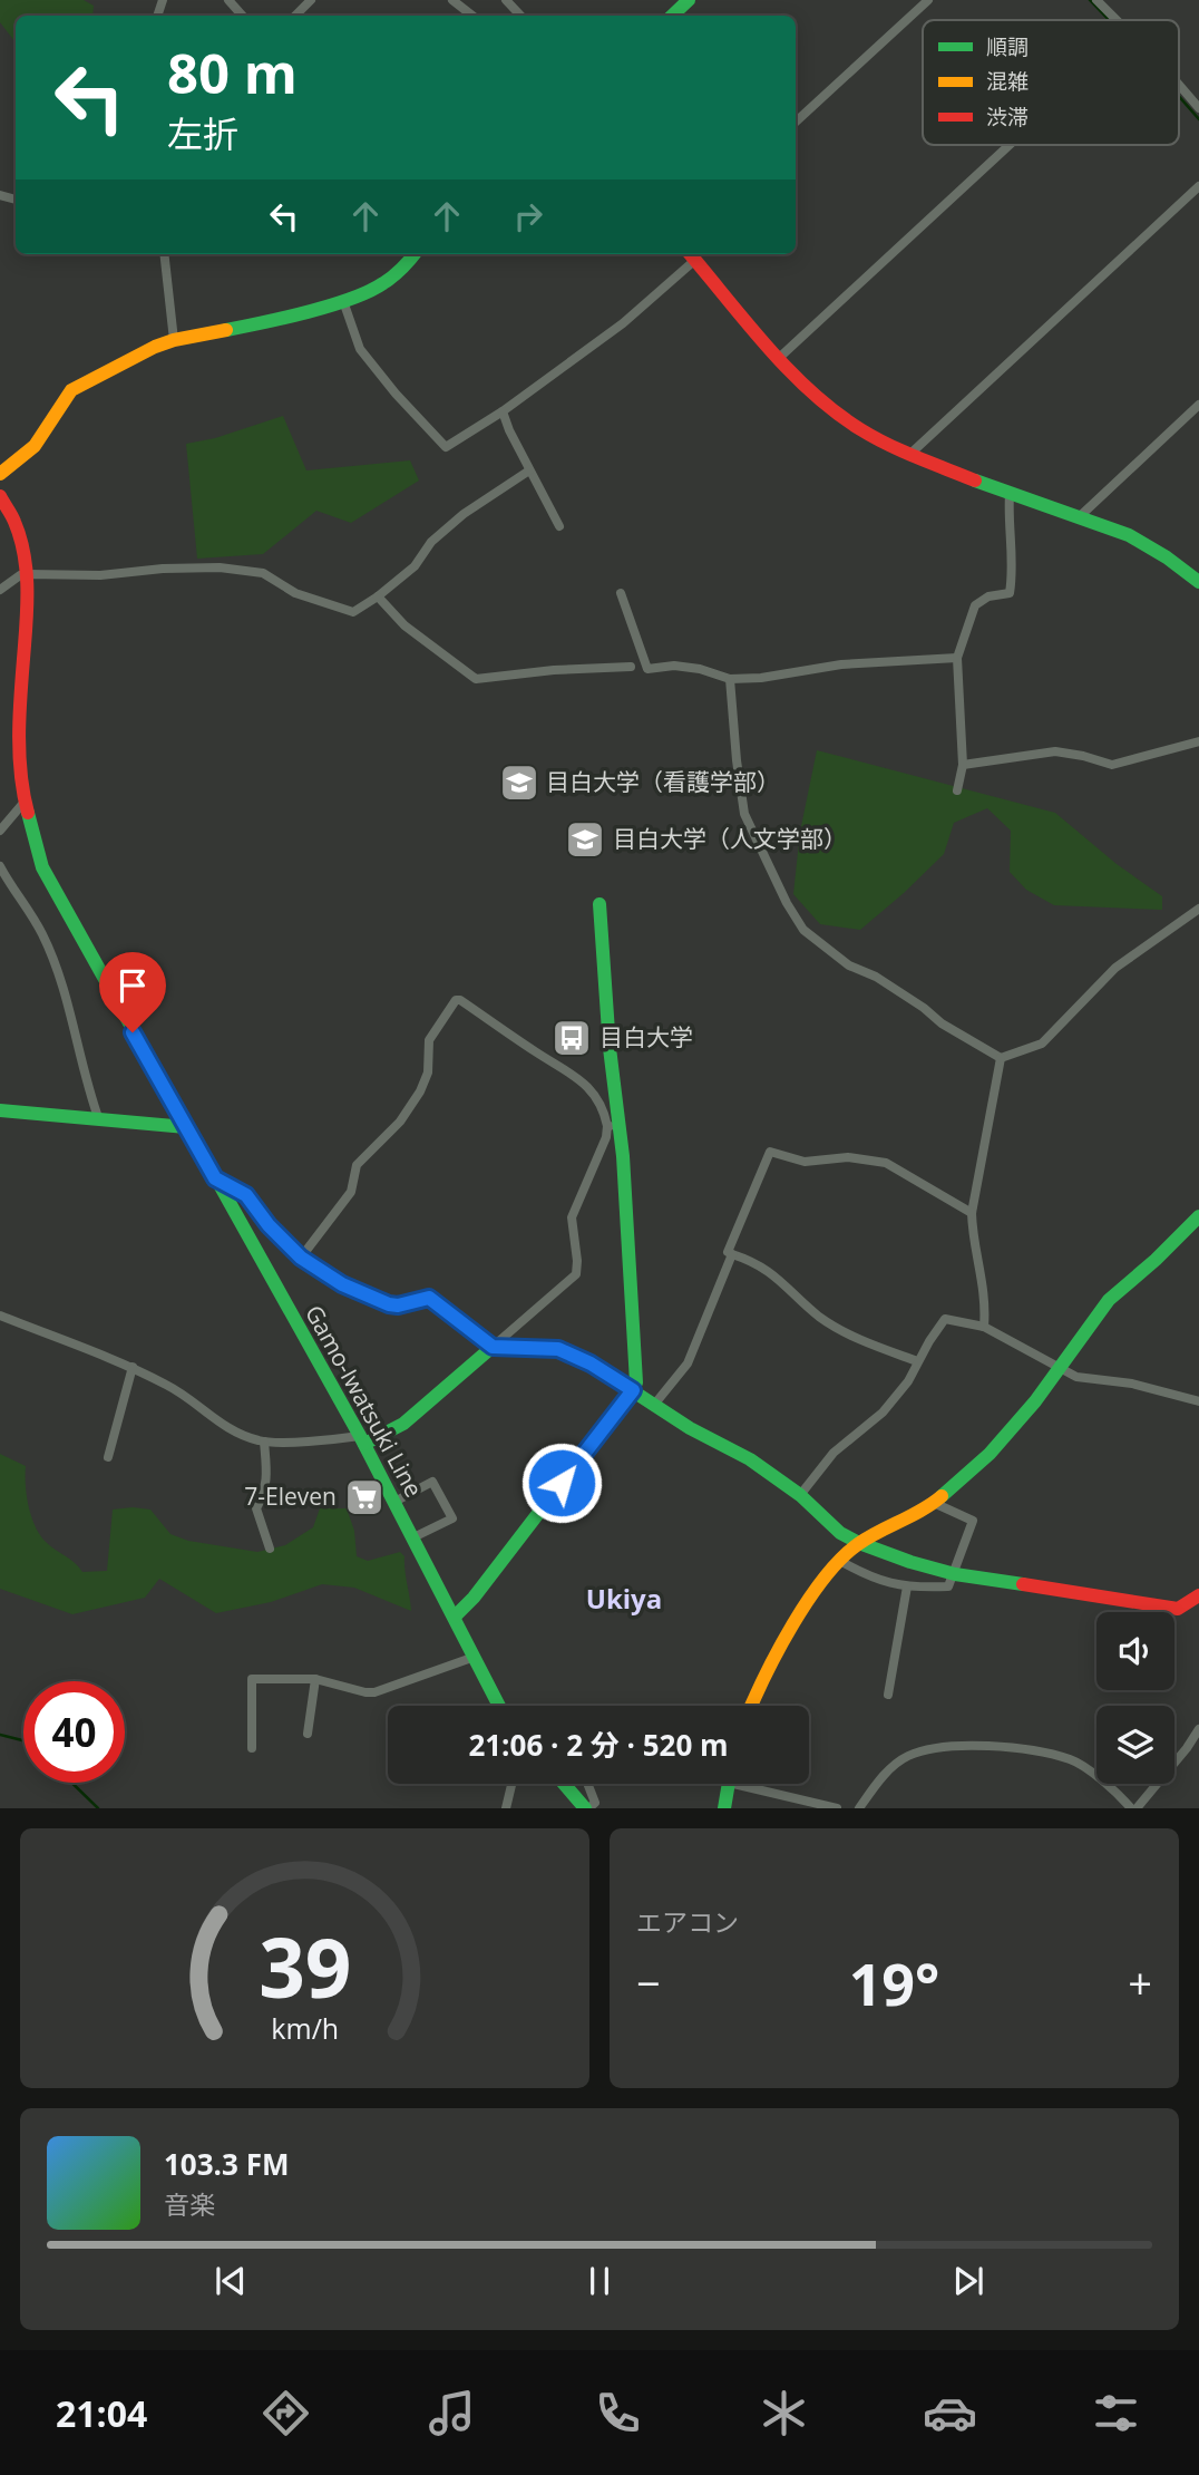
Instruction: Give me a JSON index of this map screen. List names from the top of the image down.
{
  "streets": {
    "street": ["Gamo-Iwatsuki Line"]
  },
  "districts": ["Ukiya"],
  "places": {
    "school or university": ["目白大学（看護学部）", "目白大学（人文学部）"],
    "bus stop": ["目白大学"],
    "supermarket": ["7-Eleven"]
  },
  "legend": ["順調", "混雑", "渋滞"],
  "page": {
    "turn": ["80 m", "左折"],
    "limit": "40",
    "trip": "21:06 · 2 分 · 520 m",
    "tile": "エアコン",
    "heat": ["−", "19°", "+"],
    "song": ["103.3 FM", "音楽"],
    "tabs": "21:04",
    "gauge": ["39", "km/h"]
  }
}
